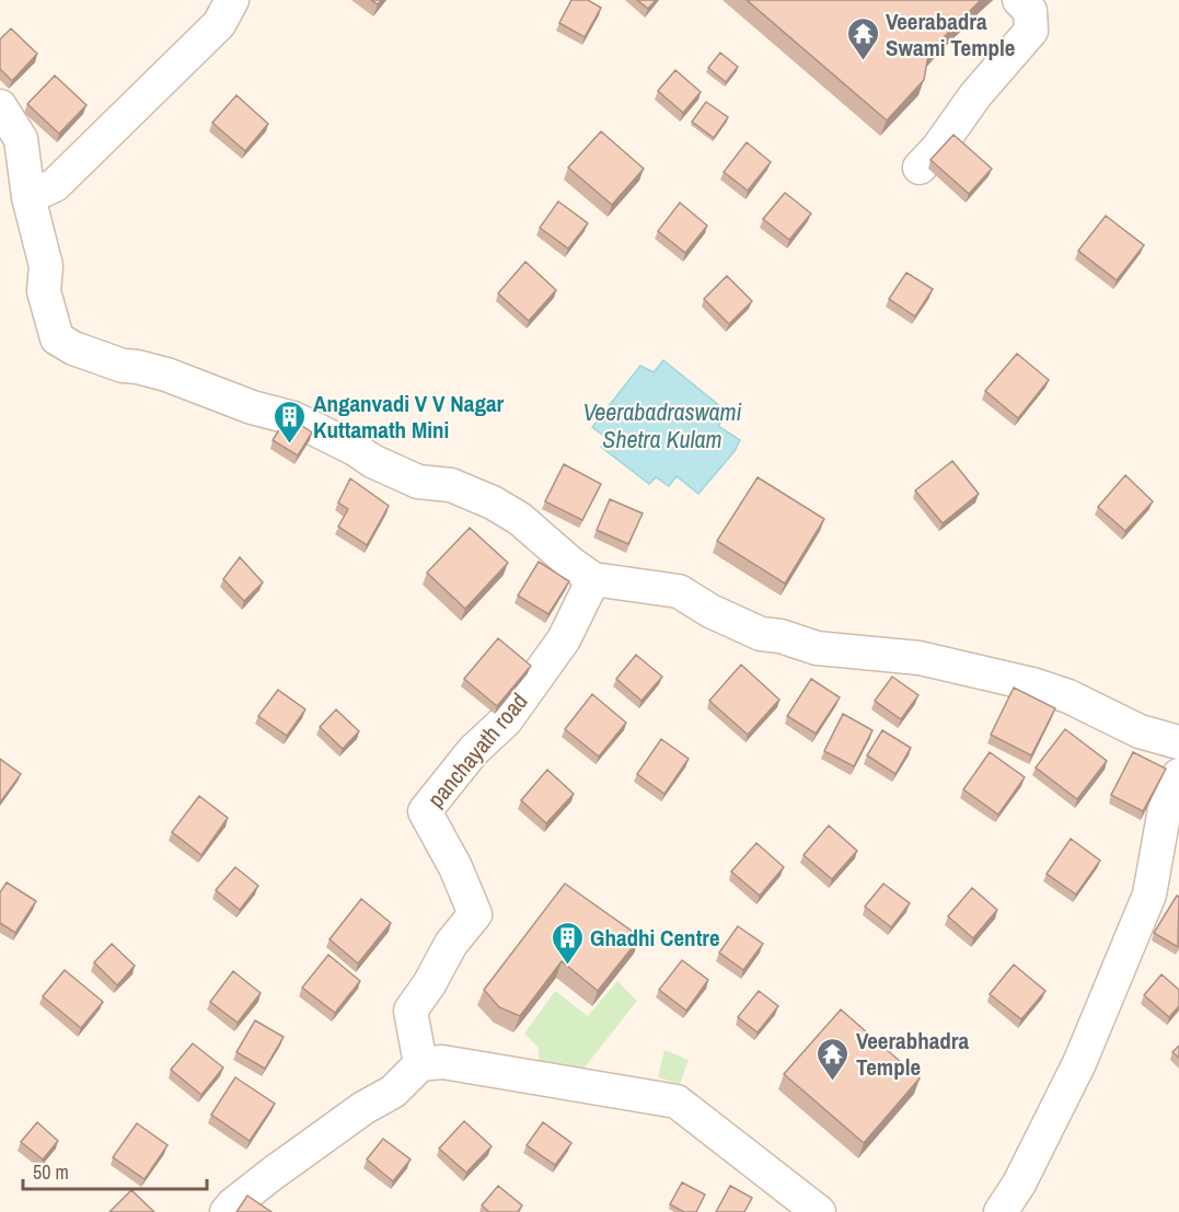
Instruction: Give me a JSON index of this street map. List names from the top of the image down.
{
  "streets": {
    "street": ["panchayath road"]
  },
  "water": ["Veerabadraswami Shetra Kulam"],
  "places": {
    "temple": ["Veerabadra Swami Temple", "Veerabhadra Temple"],
    "building": ["Anganvadi V V Nagar Kuttamath Mini", "Ghadhi Centre"]
  },
  "scale_bar": "50 m"
}
